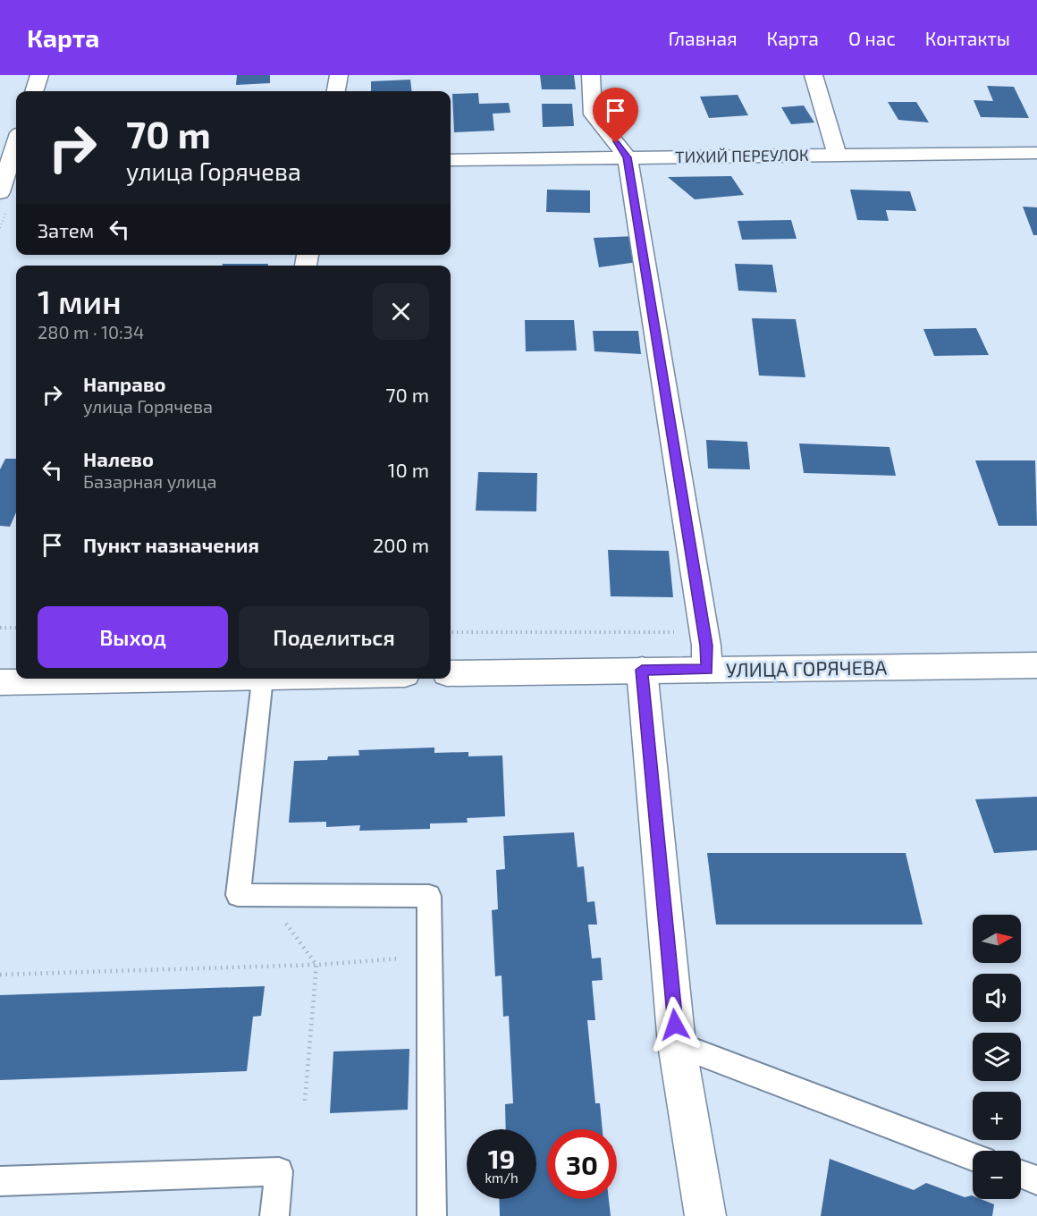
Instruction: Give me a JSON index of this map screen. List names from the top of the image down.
{
  "streets": {
    "street": ["ТИХИЙ ПЕРЕУЛОК", "УЛИЦА ГОРЯЧЕВА"]
  },
  "north": "right",
  "page": {
    "header": "Карта",
    "nav": [
      "Главная",
      "Карта",
      "О нас",
      "Контакты"
    ],
    "turn": ["70 m", "улица Горячева"],
    "then": "Затем",
    "heading": ["1 мин", "280 m · 10:34"],
    "list": [
      {
        "name": "Направо",
        "note": "улица Горячева",
        "value": "70 m"
      },
      {
        "name": "Налево",
        "note": "Базарная улица",
        "value": "10 m"
      },
      {
        "name": "Пункт назначения",
        "value": "200 m"
      }
    ],
    "buttons": ["Выход", "Поделиться"],
    "map_buttons": ["+", "−"],
    "speed": "19 km/h",
    "limit": "30"
  }
}
